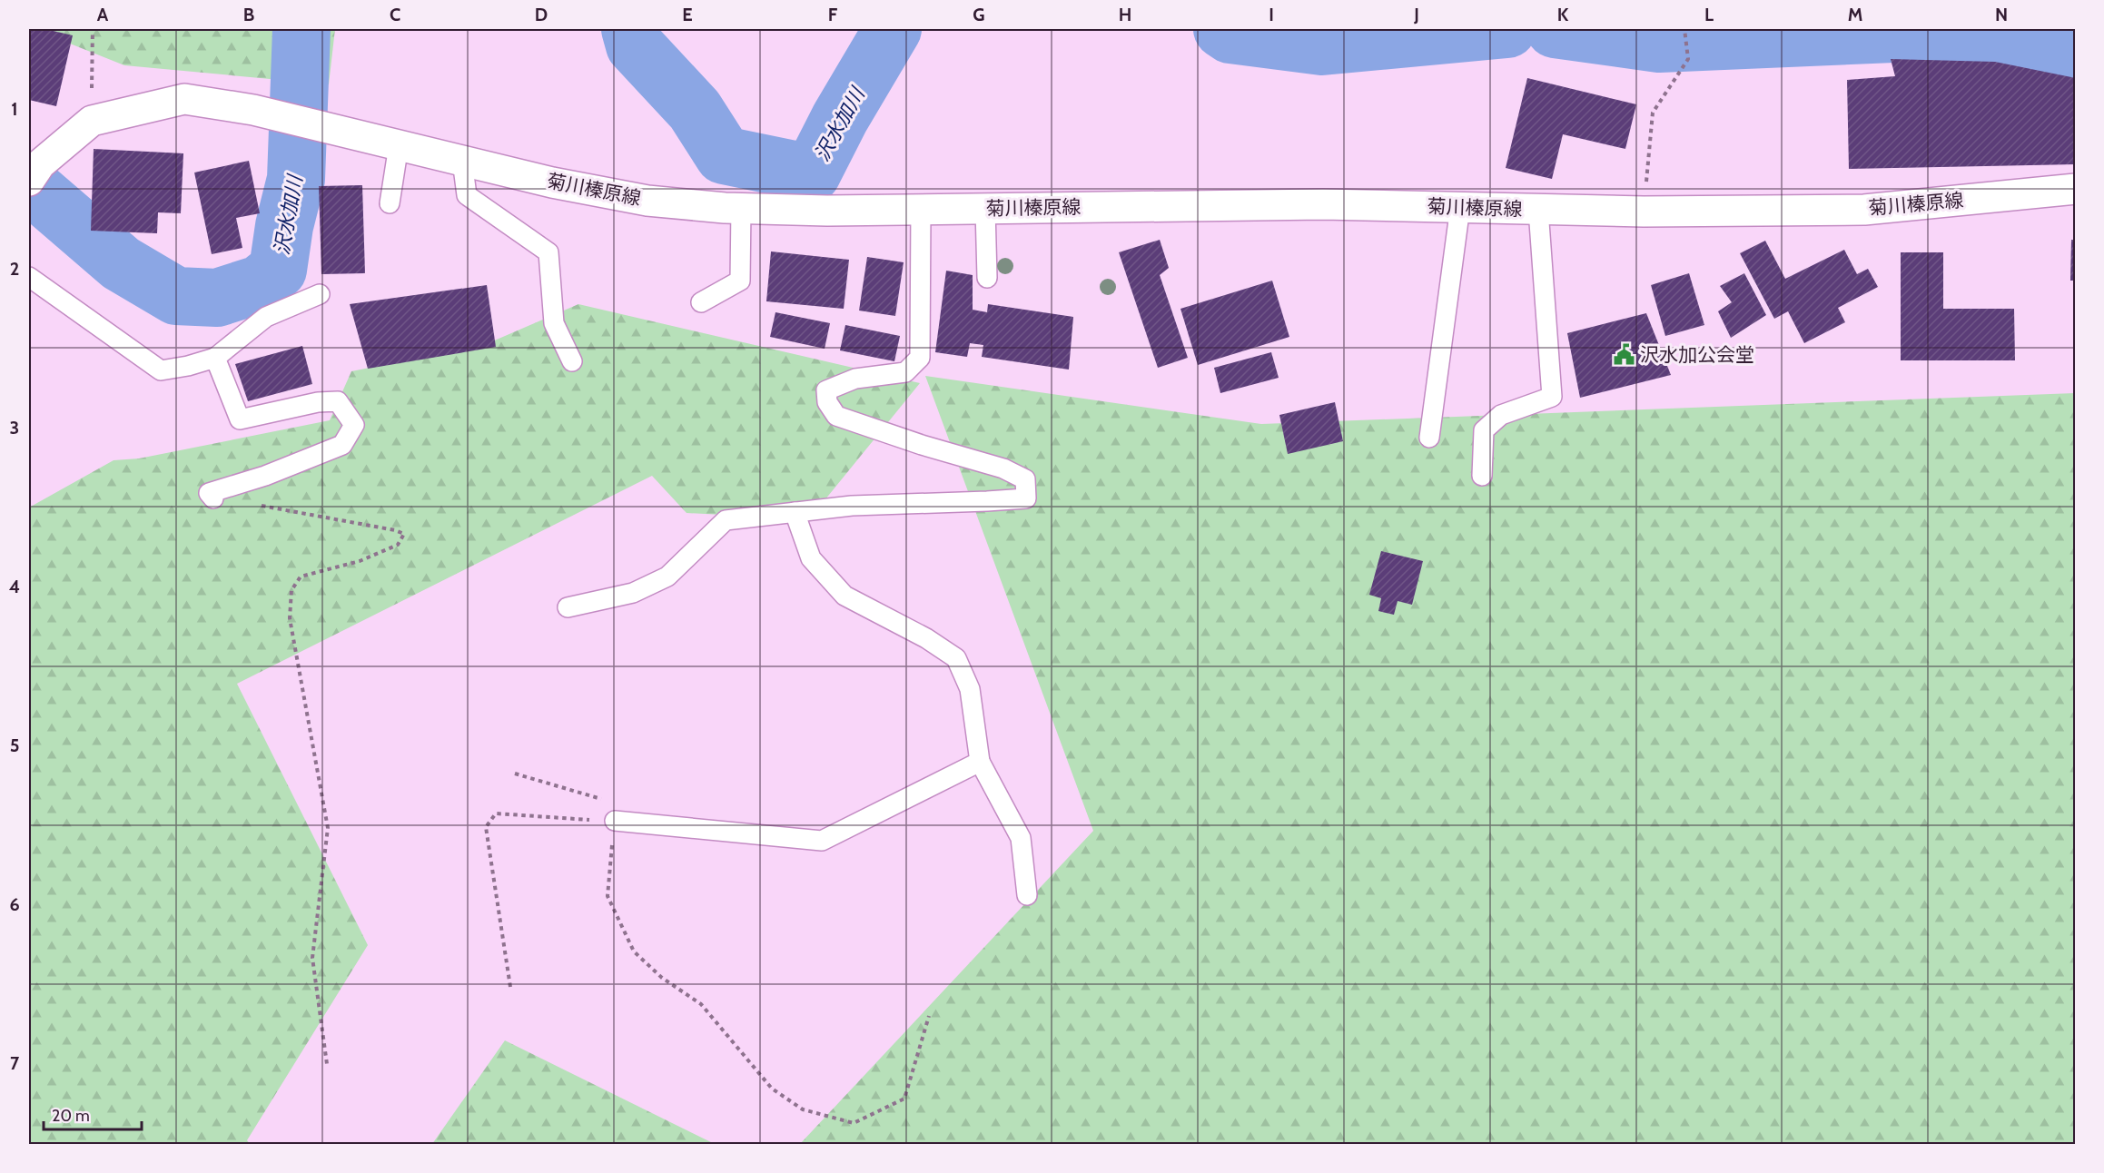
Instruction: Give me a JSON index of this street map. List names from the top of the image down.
{
  "streets": {
    "main road": ["菊川榛原線"]
  },
  "water": ["沢水加川"],
  "places": {
    "public building": ["沢水加公会堂"]
  },
  "scale_bar": "20 m",
  "grid": {
    "columns": [
      "A",
      "B",
      "C",
      "D",
      "E",
      "F",
      "G",
      "H",
      "I",
      "J",
      "K",
      "L",
      "M",
      "N"
    ],
    "rows": [
      "1",
      "2",
      "3",
      "4",
      "5",
      "6",
      "7"
    ]
  }
}
